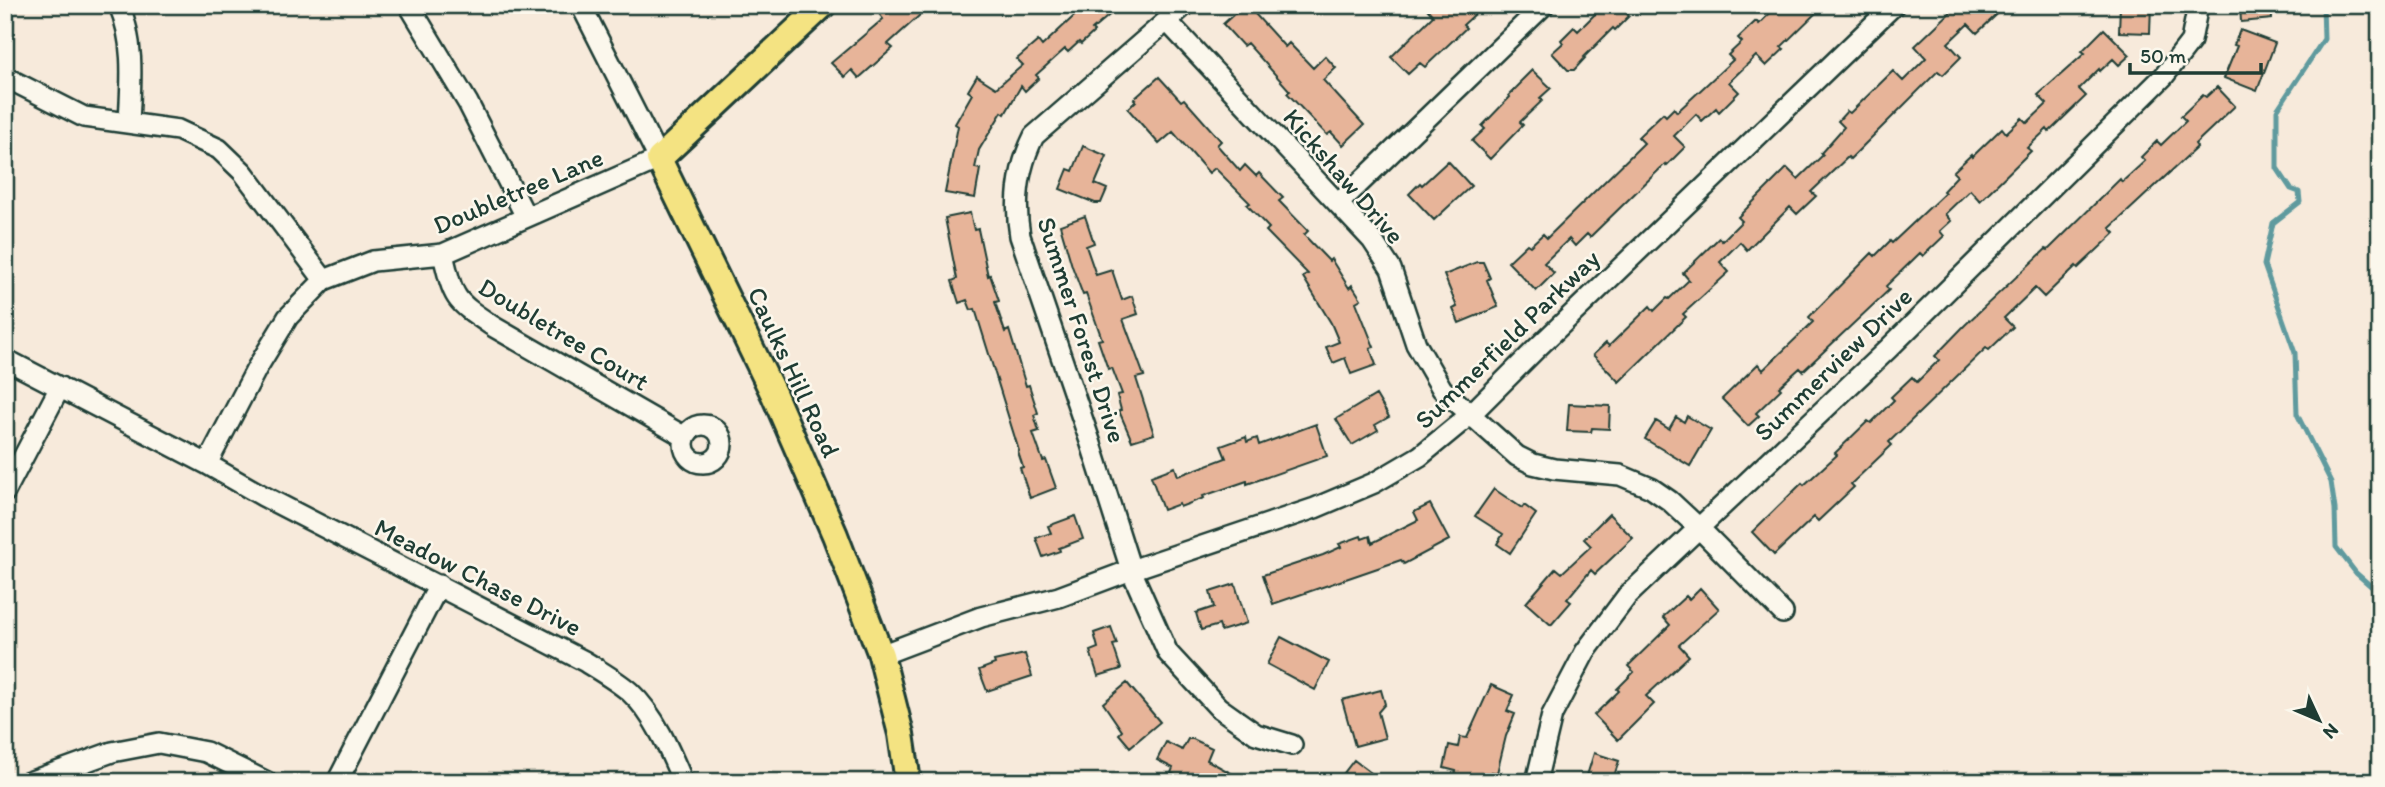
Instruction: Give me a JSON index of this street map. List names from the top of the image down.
{
  "streets": {
    "main road": ["Caulks Hill Road"],
    "street": [
      "Kickshaw Drive",
      "Doubletree Lane",
      "Summer Forest Drive",
      "Doubletree Court",
      "Summerfield Parkway",
      "Summerview Drive",
      "Meadow Chase Drive"
    ]
  },
  "crossings": [
    ["Kickshaw Drive", "Summer Forest Drive"],
    ["Kickshaw Drive", "Summerfield Parkway"],
    ["Kickshaw Drive", "Summerview Drive"],
    ["Doubletree Lane", "Doubletree Court"],
    ["Doubletree Lane", "Caulks Hill Road"],
    ["Doubletree Lane", "Meadow Chase Drive"],
    ["Summer Forest Drive", "Summerfield Parkway"],
    ["Summerfield Parkway", "Caulks Hill Road"]
  ],
  "scale_bar": "50 m",
  "north": "bottom right"
}
